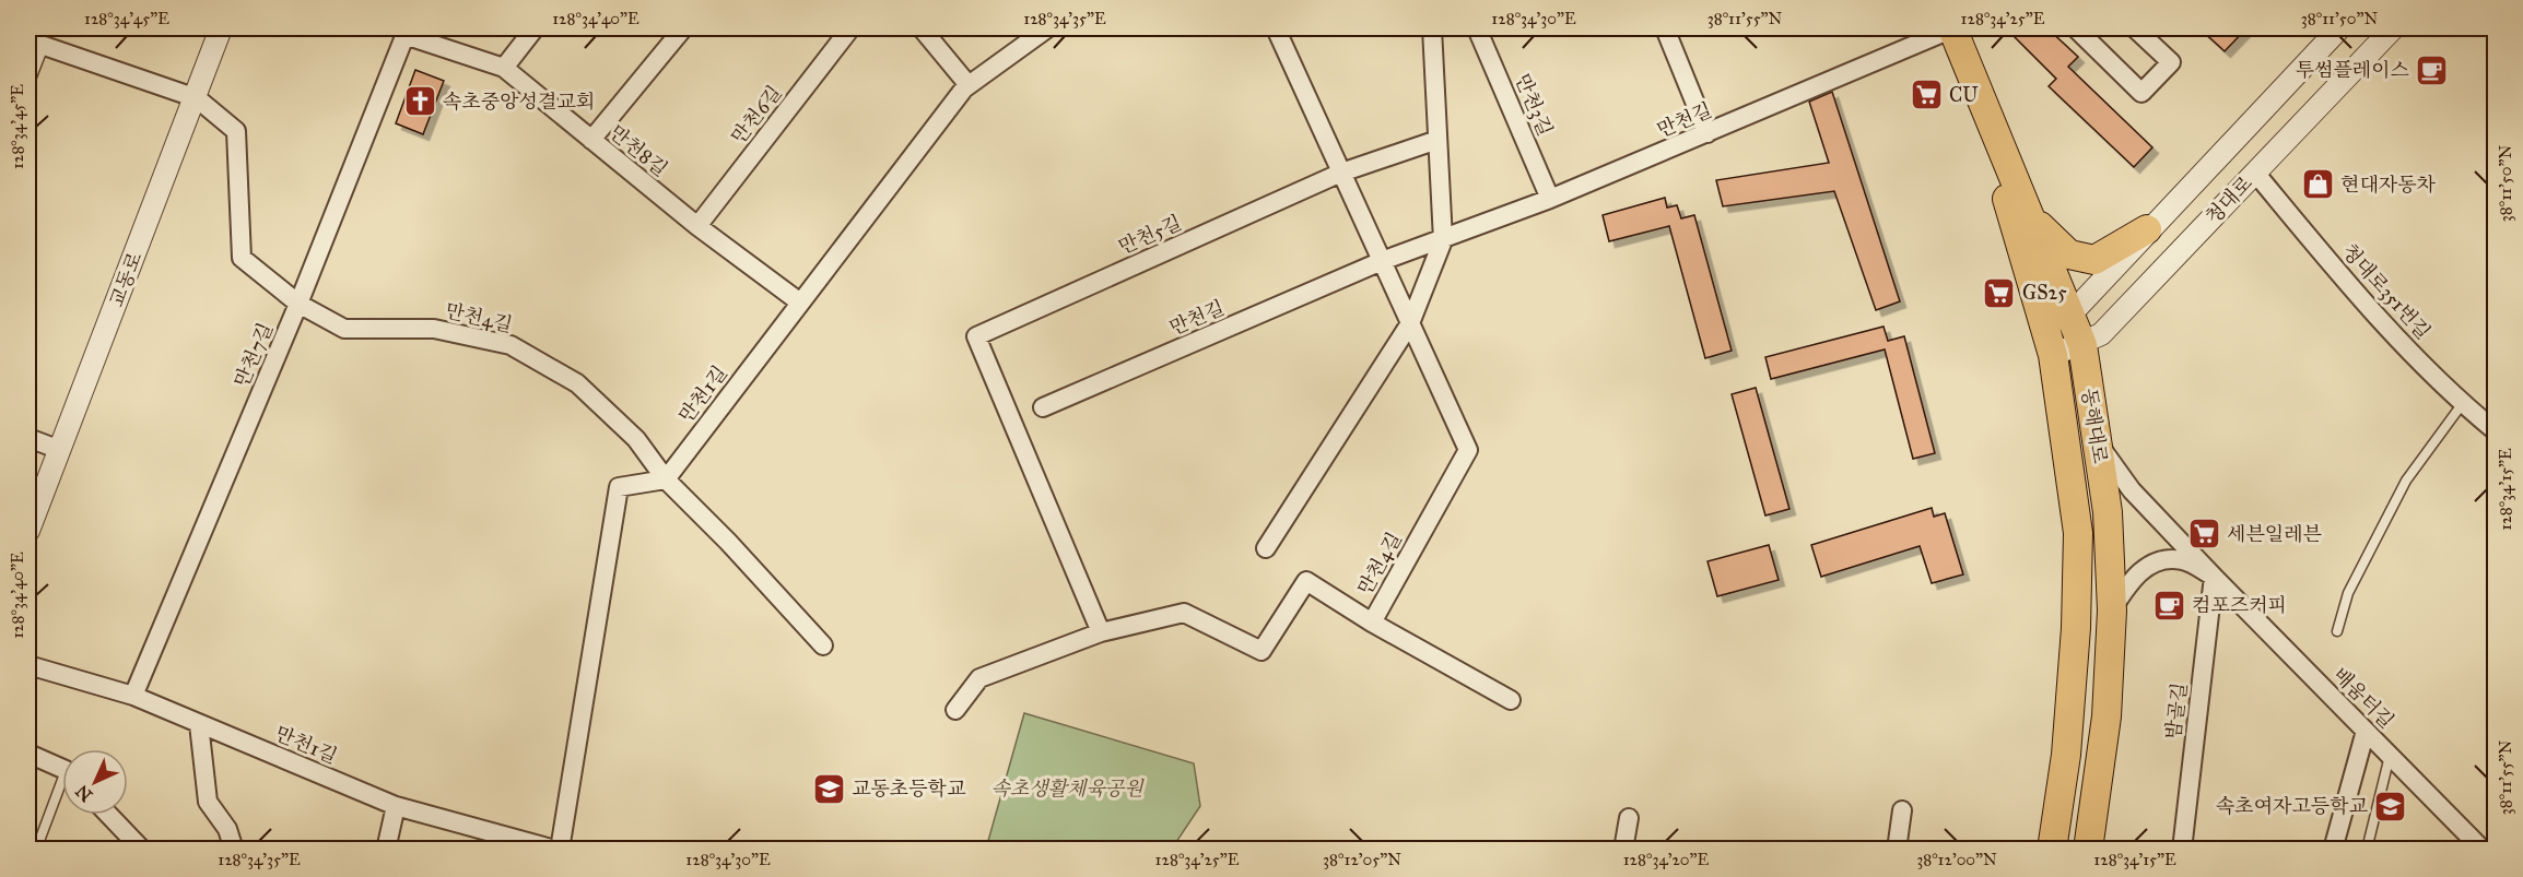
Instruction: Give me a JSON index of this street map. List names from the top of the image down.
{
  "streets": {
    "main road": ["동해대로"],
    "street": [
      "만천3길",
      "만천6길",
      "만천길",
      "만천8길",
      "청대로",
      "만천5길",
      "교동로",
      "청대로351번길",
      "만천4길",
      "만천7길",
      "만천1길",
      "배움터길",
      "밤골길"
    ]
  },
  "crossings": [
    ["만천3길", "만천길"],
    ["만천6길", "만천8길"],
    ["만천길", "동해대로"],
    ["만천8길", "만천7길"],
    ["만천8길", "만천1길"],
    ["청대로", "청대로351번길"],
    ["청대로", "동해대로"],
    ["만천5길", "만천4길"],
    ["교동로", "만천4길"],
    ["만천4길", "만천7길"],
    ["만천4길", "만천1길"],
    ["만천7길", "만천1길"],
    ["동해대로", "배움터길"],
    ["배움터길", "밤골길"]
  ],
  "parks": ["속초생활체육공원"],
  "places": {
    "cafe": ["투썸플레이스", "컴포즈커피"],
    "supermarket": ["CU", "GS25", "세븐일레븐"],
    "church": ["속초중앙성결교회"],
    "shop": ["현대자동차"],
    "school or university": ["교동초등학교", "속초여자고등학교"]
  },
  "north": "bottom left",
  "coordinates": [
    "128°34'45\"E",
    "128°34'40\"E",
    "128°34'35\"E",
    "128°34'30\"E",
    "38°11'55\"N",
    "128°34'25\"E",
    "38°11'50\"N",
    "128°34'15\"E",
    "38°12'05\"N",
    "128°34'20\"E",
    "38°12'00\"N"
  ]
}
